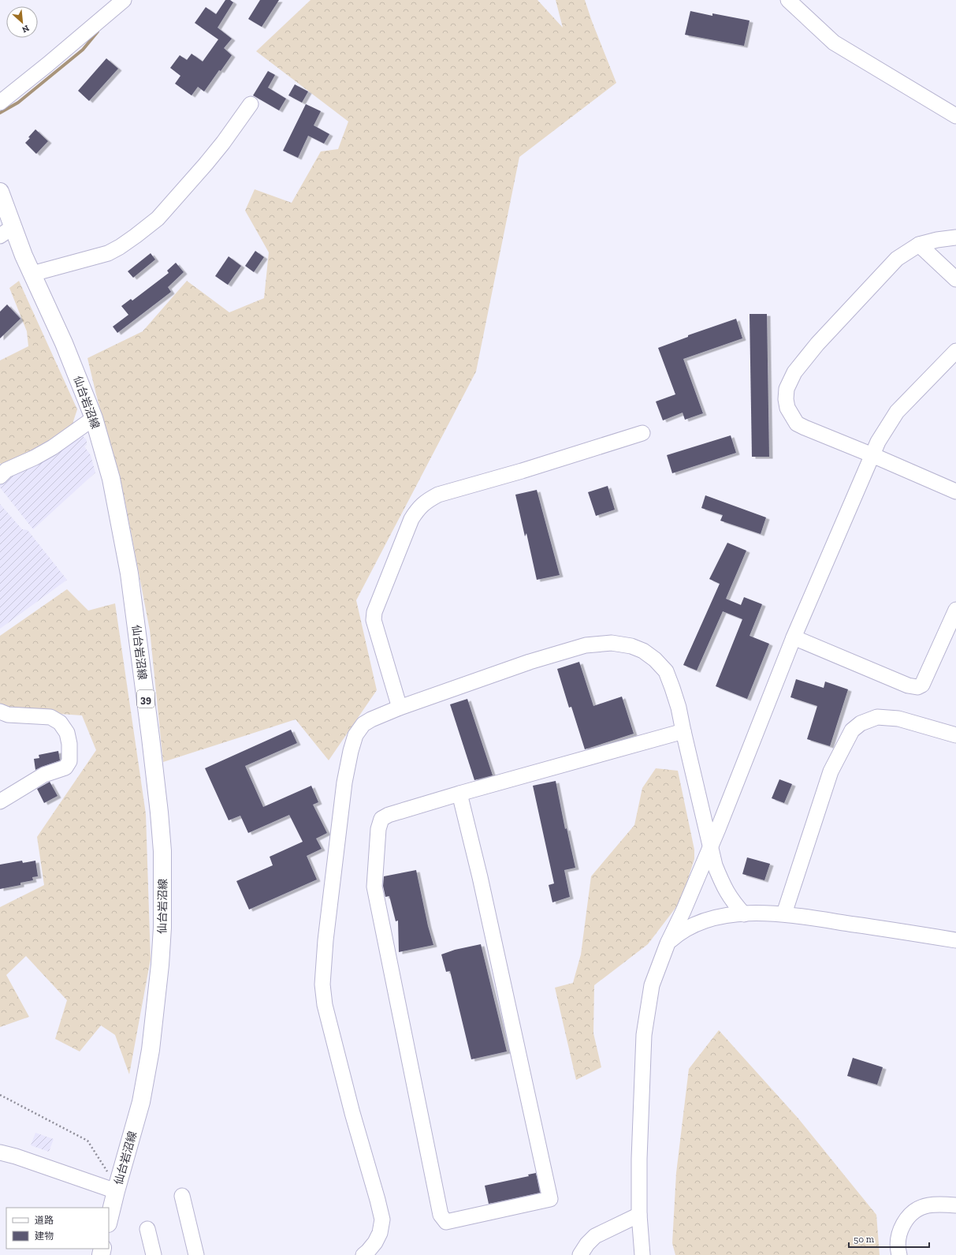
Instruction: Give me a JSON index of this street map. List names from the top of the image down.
{
  "streets": {
    "main road": ["仙台岩沼線", "39"]
  },
  "legend": ["道路", "建物"],
  "scale_bar": "50 m",
  "north": "bottom right"
}
